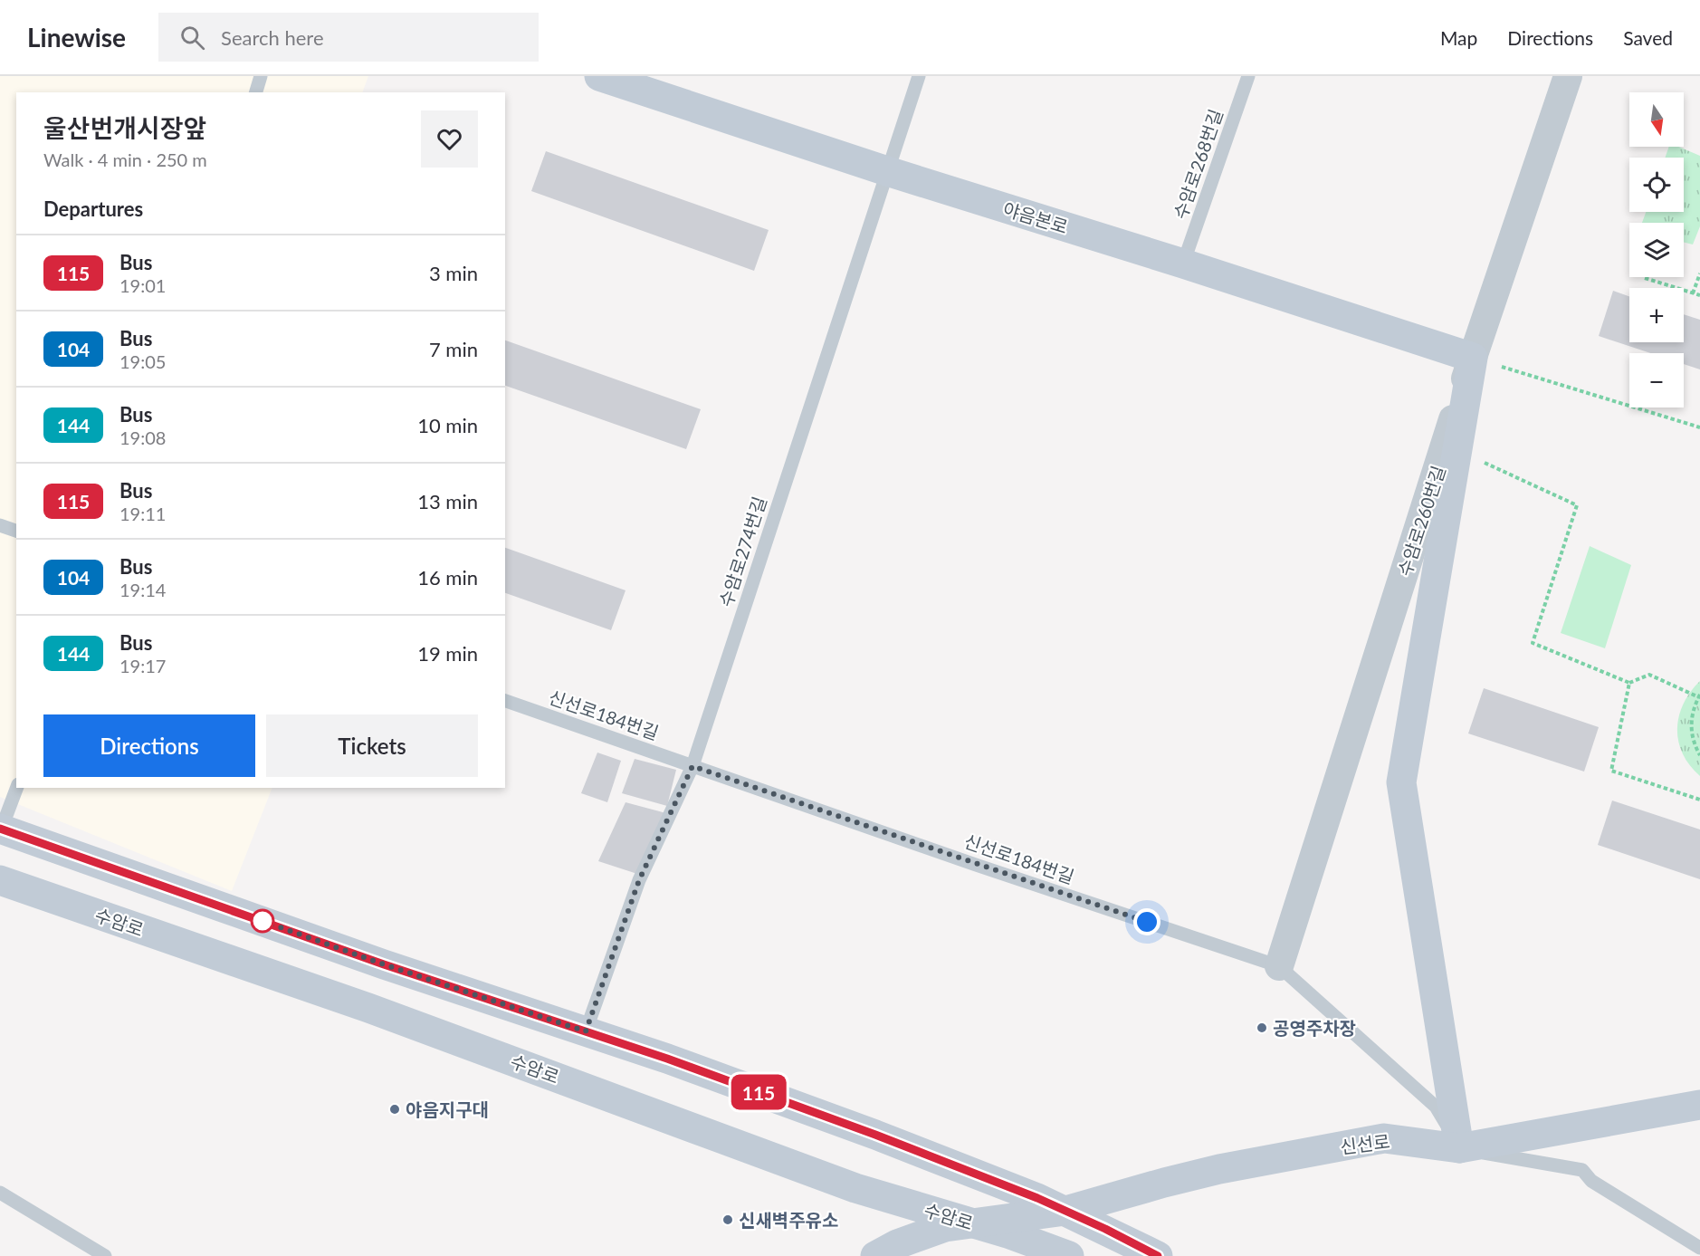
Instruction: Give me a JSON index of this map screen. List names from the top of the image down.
{
  "streets": {
    "main road": ["야음본로", "수암로", "신선로"],
    "street": ["수암로260번길"],
    "lane": ["수암로268번길", "수암로274번길", "신선로184번길"]
  },
  "crossings": [
    ["수암로268번길", "야음본로"],
    ["야음본로", "수암로260번길"],
    ["야음본로", "수암로274번길"],
    ["수암로260번길", "신선로184번길"],
    ["수암로274번길", "신선로184번길"],
    ["신선로184번길", "신선로"],
    ["수암로", "신선로"]
  ],
  "places": ["공영주차장", "야음지구대", "신새벽주유소"],
  "lines": ["bus line 115"],
  "north": "bottom",
  "page": {
    "header": "Linewise",
    "search": "Search here",
    "nav": ["Map", "Directions", "Saved"],
    "on_map": "115",
    "map_buttons": ["+", "−"],
    "heading": [
      ["울산번개시장앞", "Walk · 4 min · 250 m"],
      "Departures"
    ],
    "list": [
      {
        "mark": "115",
        "name": "Bus",
        "note": "19:01",
        "value": "3 min"
      },
      {
        "mark": "104",
        "name": "Bus",
        "note": "19:05",
        "value": "7 min"
      },
      {
        "mark": "144",
        "name": "Bus",
        "note": "19:08",
        "value": "10 min"
      },
      {
        "mark": "115",
        "name": "Bus",
        "note": "19:11",
        "value": "13 min"
      },
      {
        "mark": "104",
        "name": "Bus",
        "note": "19:14",
        "value": "16 min"
      },
      {
        "mark": "144",
        "name": "Bus",
        "note": "19:17",
        "value": "19 min"
      }
    ],
    "buttons": ["Directions", "Tickets"]
  }
}
